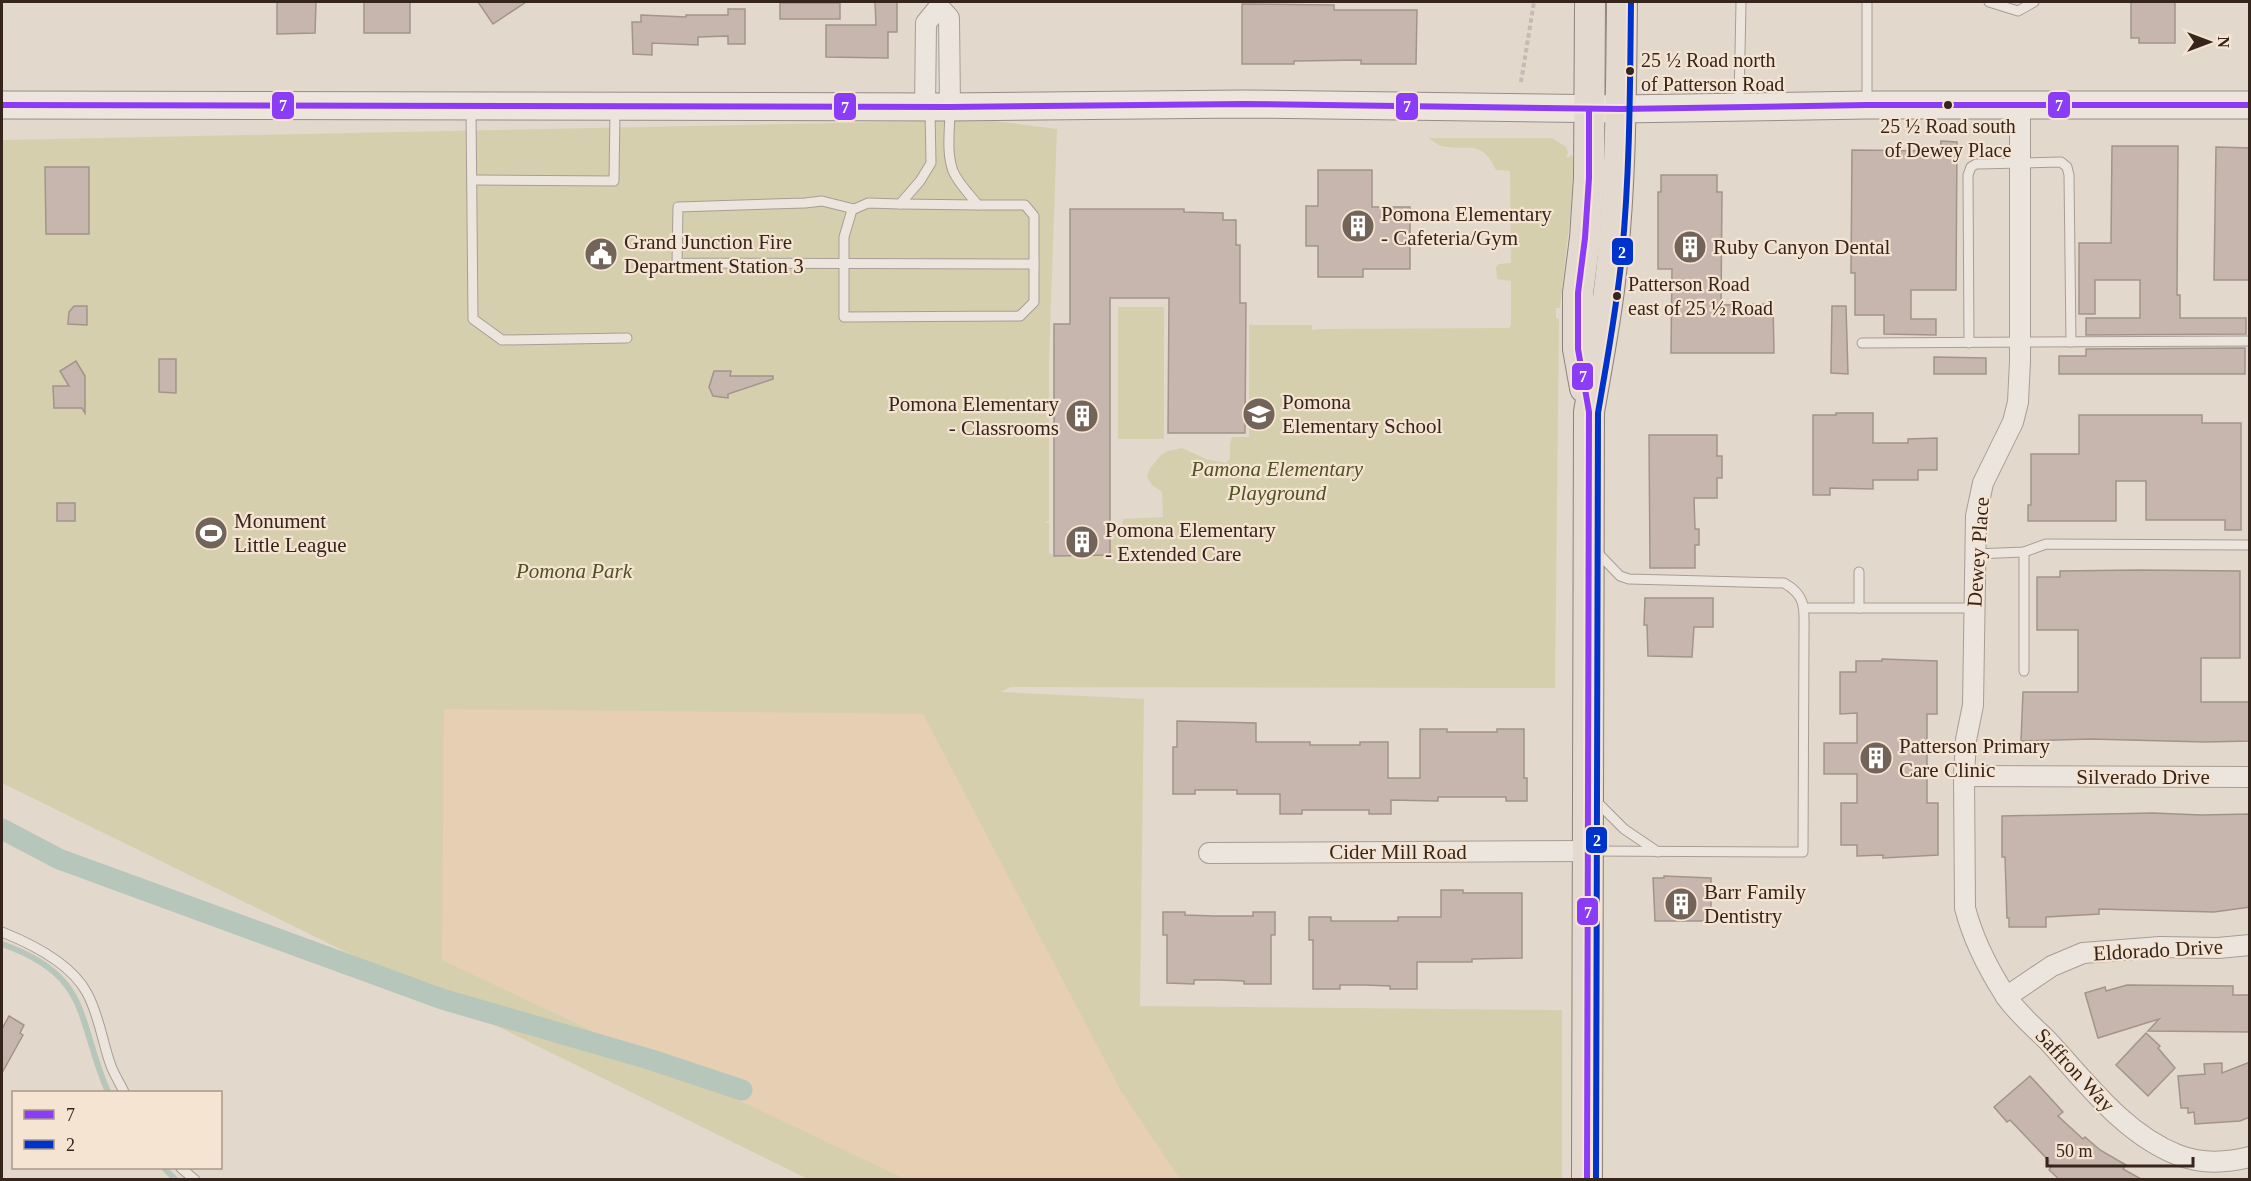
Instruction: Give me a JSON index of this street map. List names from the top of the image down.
{
  "streets": {
    "street": [
      "Dewey Place",
      "Silverado Drive",
      "Cider Mill Road",
      "Eldorado Drive",
      "Saffron Way"
    ]
  },
  "crossings": [
    ["Dewey Place", "Silverado Drive"],
    ["Dewey Place", "Eldorado Drive"],
    ["Dewey Place", "Saffron Way"],
    ["Eldorado Drive", "Saffron Way"]
  ],
  "parks": ["Pamona Elementary Playground", "Pomona Park"],
  "places": {
    "other": ["25 ½ Road north of Patterson Road", "25 ½ Road south of Dewey Place", "Patterson Road east of 25 ½ Road"],
    "building": [
      "Pomona Elementary - Cafeteria/Gym",
      "Ruby Canyon Dental",
      "Pomona Elementary - Classrooms",
      "Pomona Elementary - Extended Care",
      "Patterson Primary Care Clinic",
      "Barr Family Dentistry"
    ],
    "public building": ["Grand Junction Fire Department Station 3"],
    "school or university": ["Pomona Elementary School"],
    "sports": ["Monument Little League"]
  },
  "lines": ["transit line 2", "transit line 7"],
  "legend": ["7", "2"],
  "scale_bar": "50 m",
  "north": "right"
}
